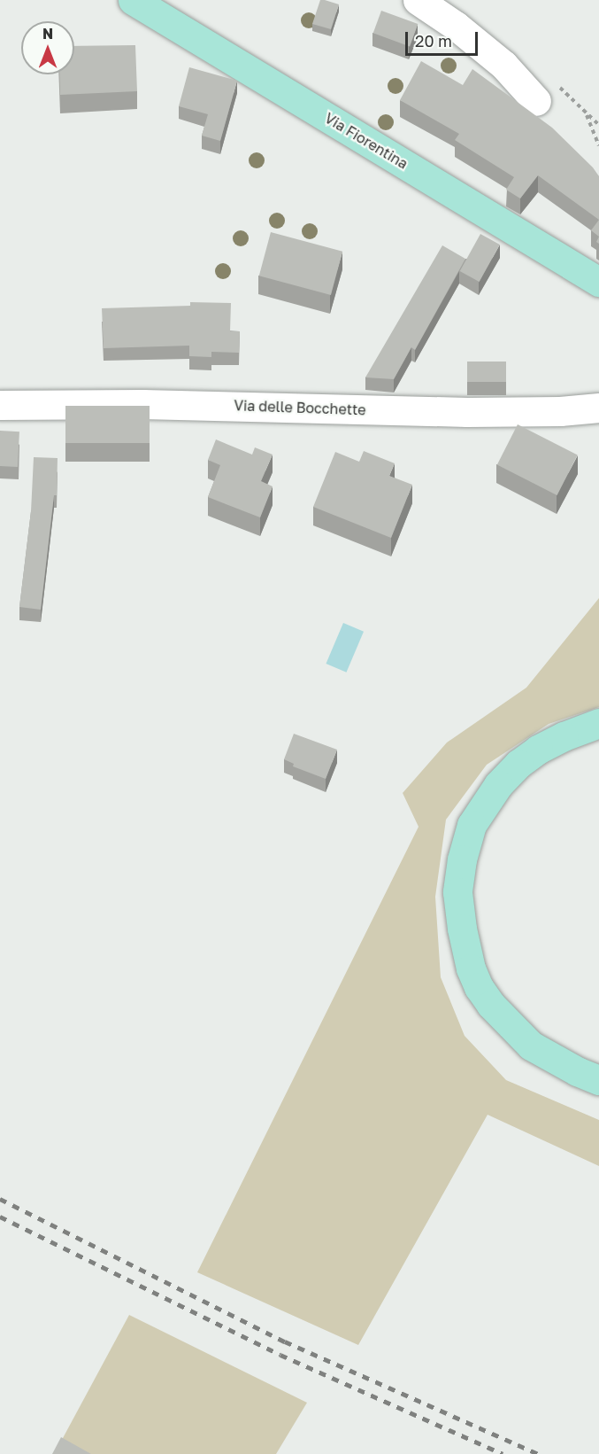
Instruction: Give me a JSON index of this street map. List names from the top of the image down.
{
  "streets": {
    "main road": ["Via Fiorentina"],
    "street": ["Via delle Bocchette"]
  },
  "scale_bar": "20 m",
  "north": "top"
}
